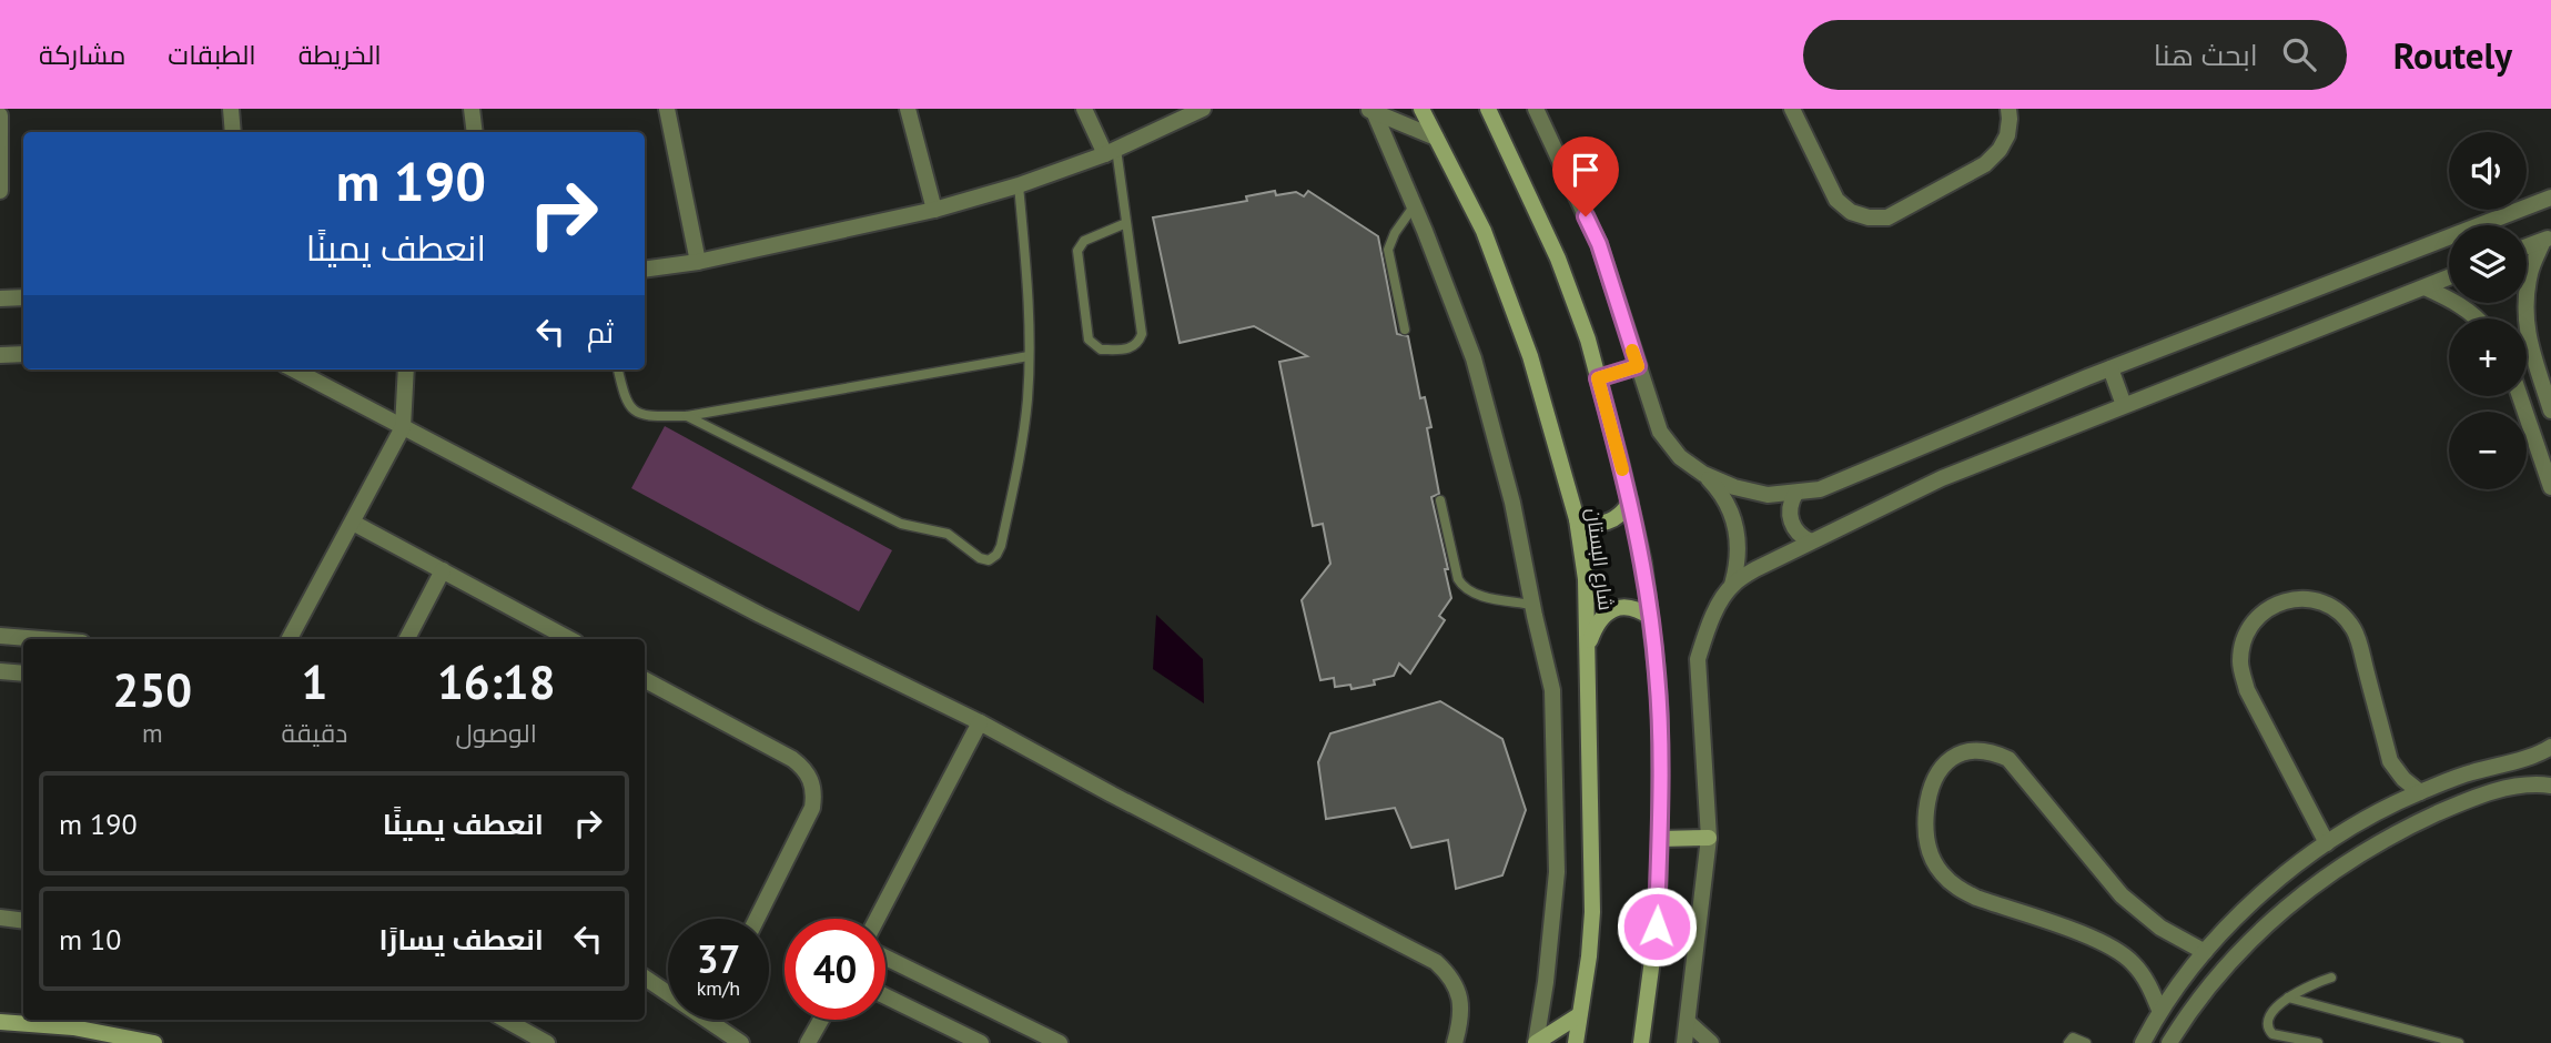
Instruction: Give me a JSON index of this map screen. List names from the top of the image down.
{
  "streets": {
    "street": ["شارع البستان"]
  },
  "page": {
    "header": "Routely",
    "search": "ابحث هنا",
    "nav": ["الخريطة", "الطبقات", "مشاركة"],
    "map_buttons": ["+", "−"],
    "turn": ["190 m", "انعطف يمينًا"],
    "then": "ثم",
    "eta": [
      "16:18",
      "الوصول",
      "1",
      "دقيقة",
      "250",
      "m"
    ],
    "list": [
      {
        "name": "انعطف يمينًا",
        "value": "190 m"
      },
      {
        "name": "انعطف يسارًا",
        "value": "10 m"
      }
    ],
    "speed": "37 km/h",
    "limit": "40"
  }
}
